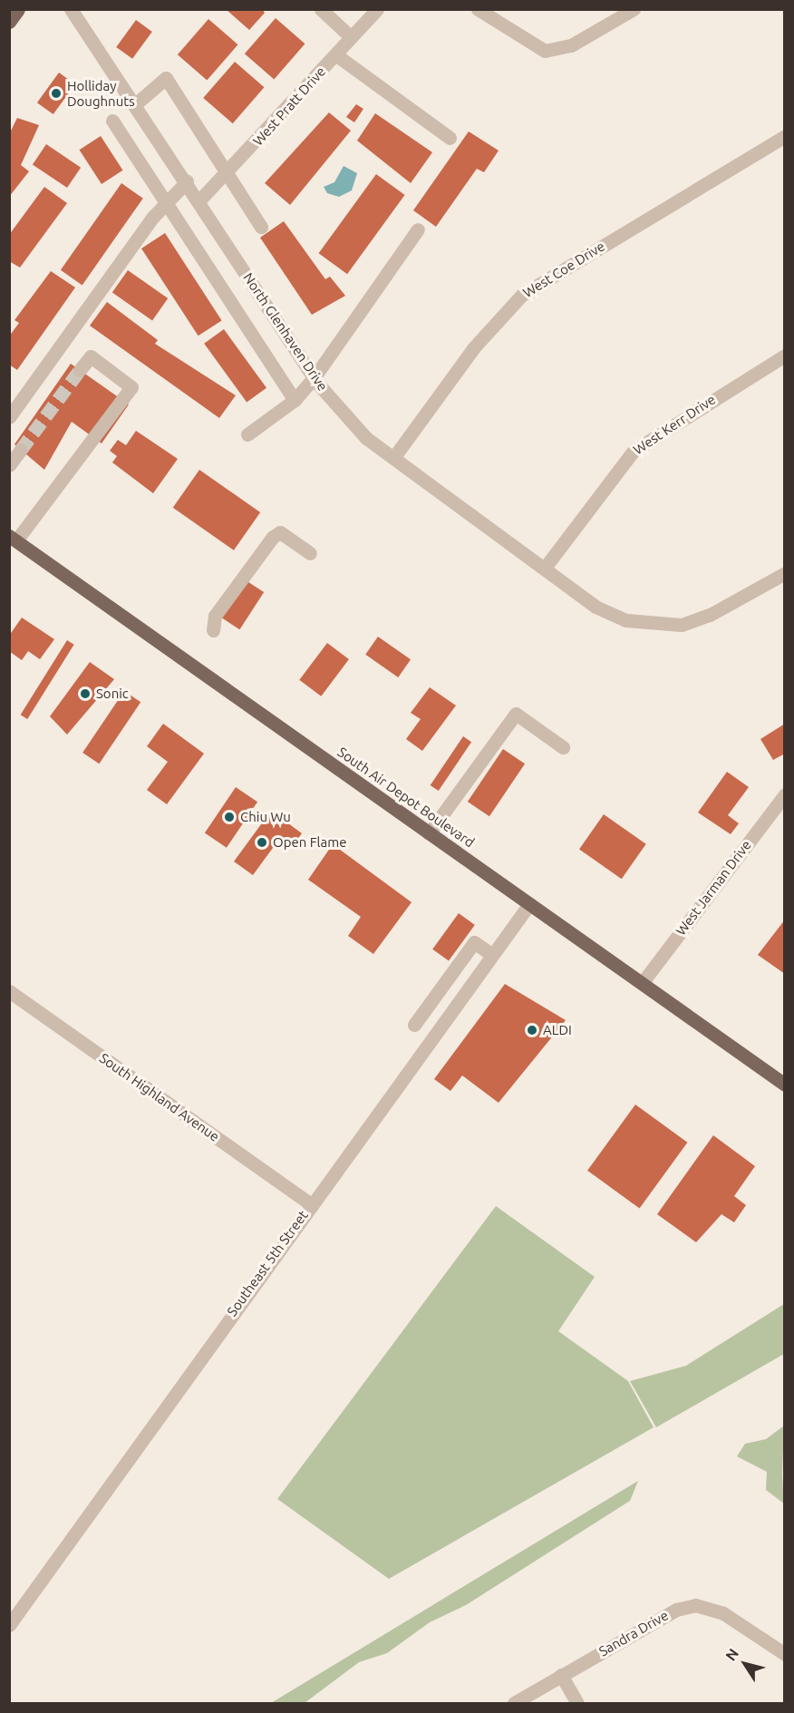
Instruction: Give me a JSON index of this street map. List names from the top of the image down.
{
  "streets": {
    "main road": ["South Air Depot Boulevard"],
    "street": [
      "West Pratt Drive",
      "West Coe Drive",
      "North Glenhaven Drive",
      "West Kerr Drive",
      "West Jarman Drive",
      "South Highland Avenue",
      "Southeast 5th Street",
      "Sandra Drive"
    ]
  },
  "crossings": [
    ["West Pratt Drive", "North Glenhaven Drive"],
    ["West Coe Drive", "North Glenhaven Drive"],
    ["North Glenhaven Drive", "West Kerr Drive"],
    ["South Air Depot Boulevard", "West Jarman Drive"],
    ["South Air Depot Boulevard", "Southeast 5th Street"],
    ["South Highland Avenue", "Southeast 5th Street"]
  ],
  "places": [
    "Holliday Doughnuts",
    "Sonic",
    "Chiu Wu",
    "Open Flame",
    "ALDI"
  ],
  "north": "top left"
}
